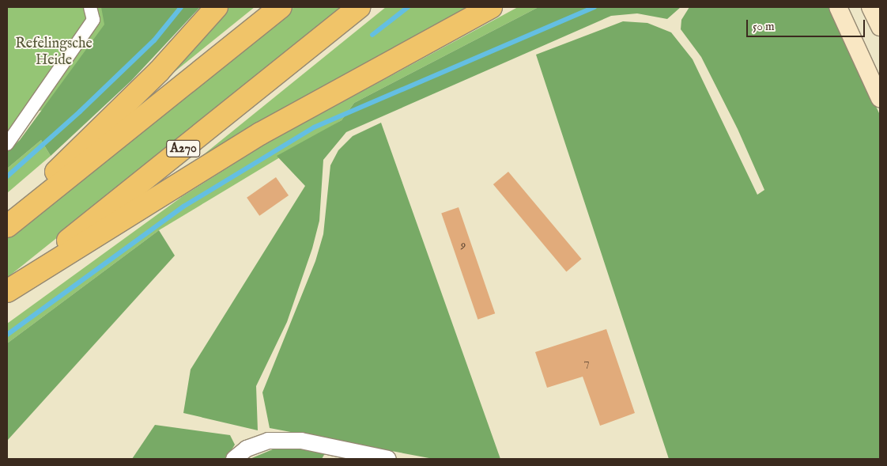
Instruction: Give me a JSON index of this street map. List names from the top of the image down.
{
  "streets": {
    "highway": ["A270"]
  },
  "parks": ["Refelingsche Heide"],
  "house_numbers": ["9", "7"],
  "scale_bar": "50 m"
}
